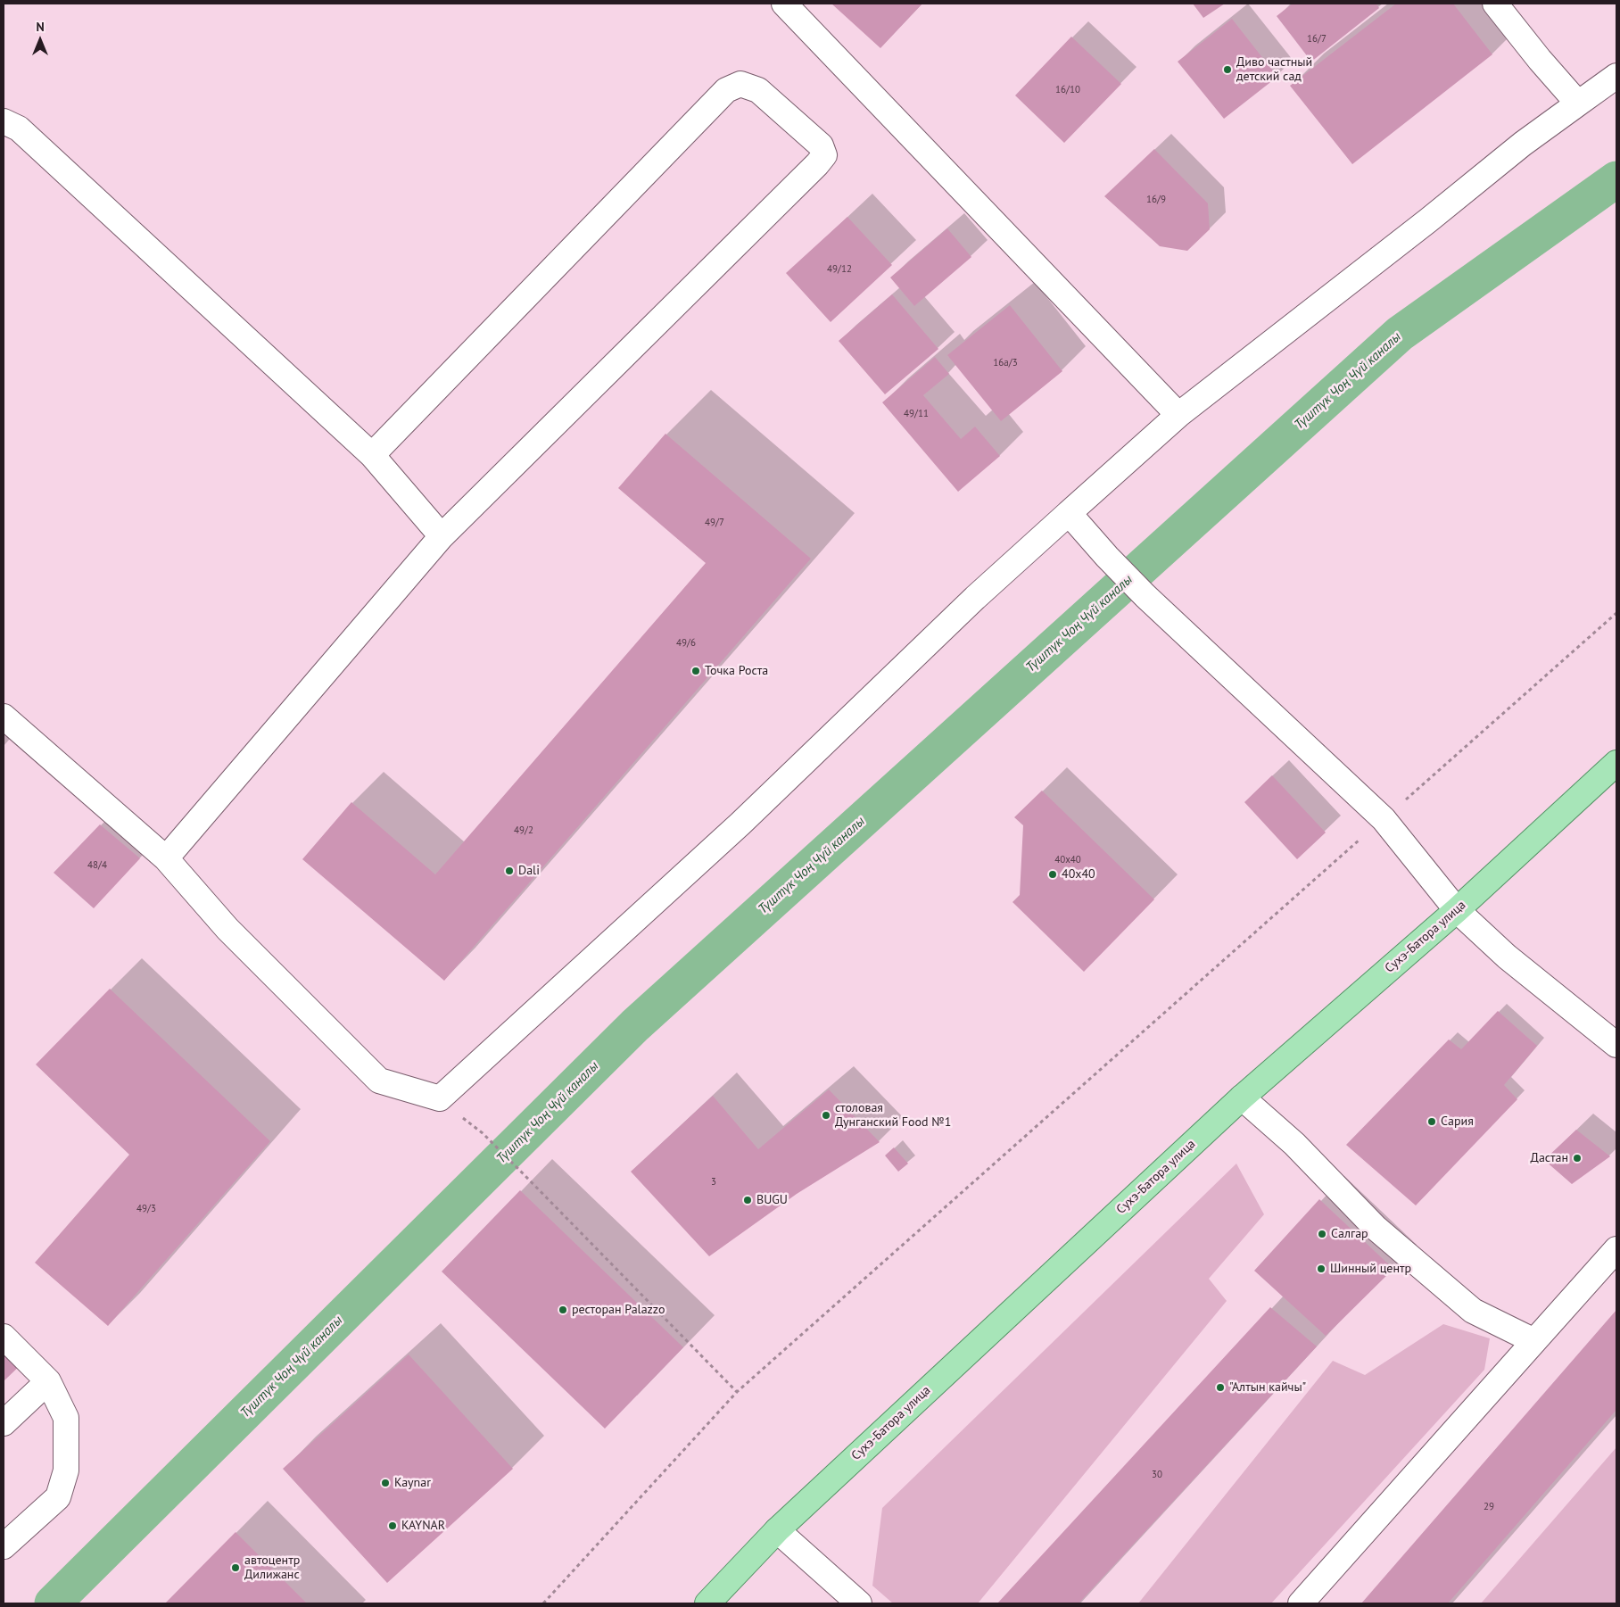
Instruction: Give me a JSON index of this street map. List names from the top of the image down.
{
  "streets": {
    "main road": ["Сухэ-Батора улица"]
  },
  "water": ["Түштүк Чоң Чүй каналы"],
  "places": [
    "Диво частный детский сад",
    "Точка Роста",
    "Dali",
    "40x40",
    "столовая Дунганский Food №1",
    "Сария",
    "Дастан",
    "BUGU",
    "Салгар",
    "Шинный центр",
    "ресторан Palazzo",
    "\"Алтын кайчы\"",
    "Kaynar",
    "KAYNAR",
    "автоцентр Дилижанс"
  ],
  "house_numbers": [
    "16/7",
    "16/10",
    "16/9",
    "49/12",
    "16а/3",
    "49/11",
    "49/7",
    "49/6",
    "49/2",
    "40x40",
    "48/4",
    "3",
    "49/3",
    "30",
    "29"
  ],
  "north": "top"
}
